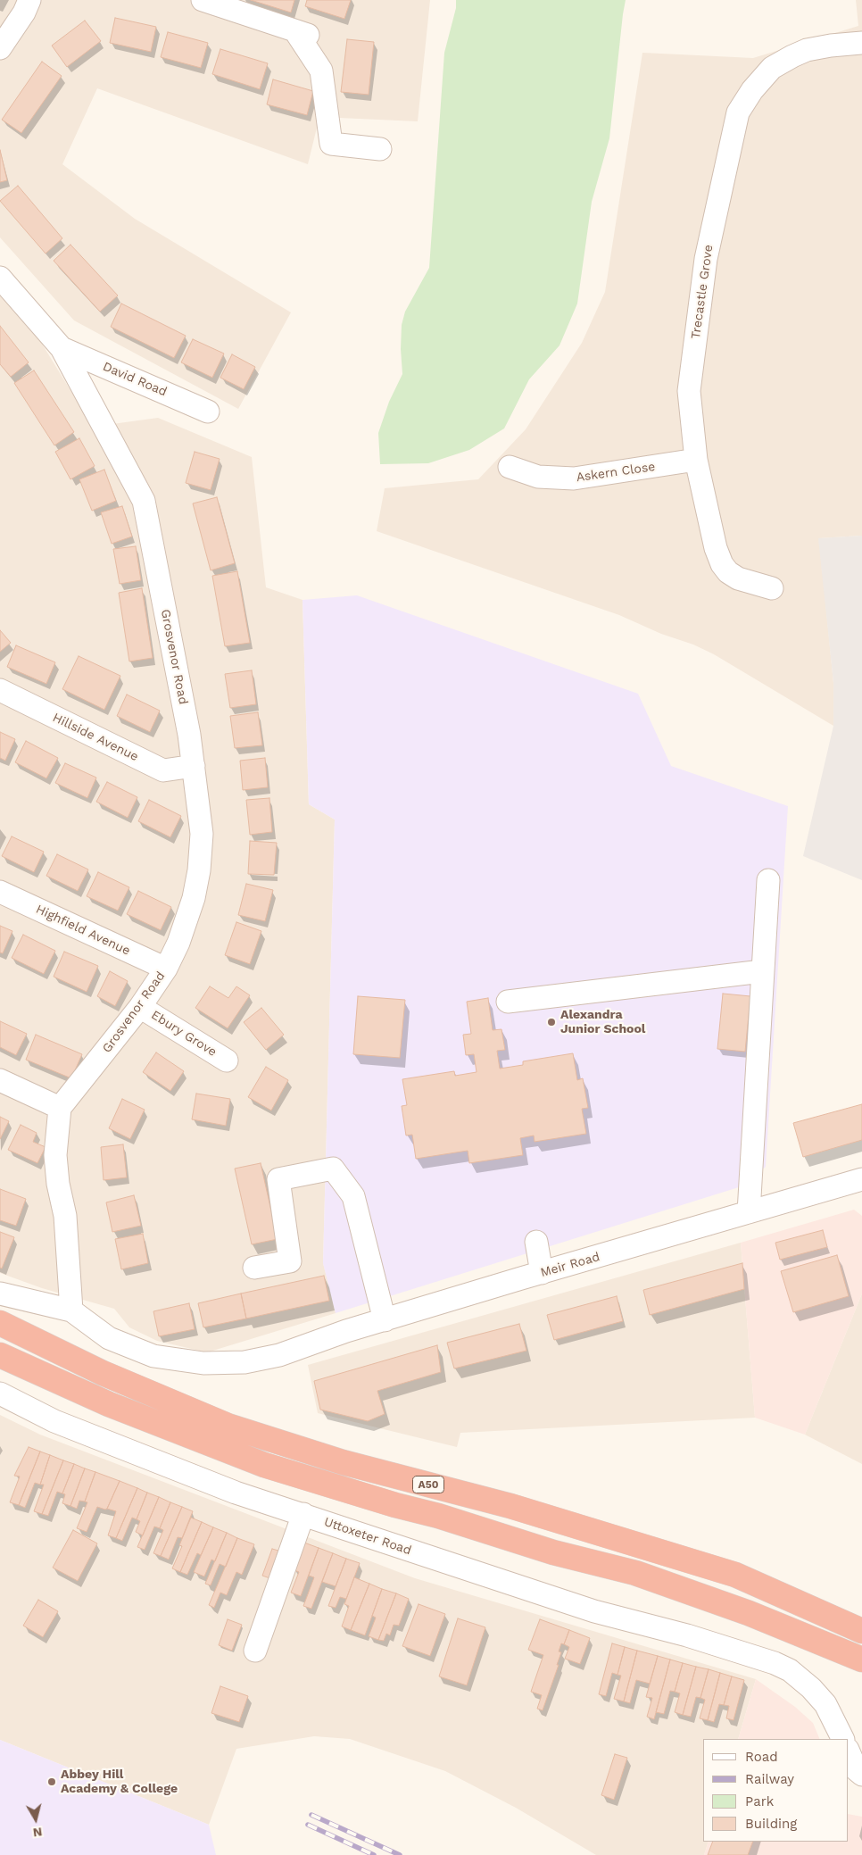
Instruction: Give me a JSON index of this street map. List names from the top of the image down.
{
  "streets": {
    "highway": ["A50"],
    "street": [
      "Trecastle Grove",
      "David Road",
      "Askern Close",
      "Grosvenor Road",
      "Hillside Avenue",
      "Highfield Avenue",
      "Ebury Grove",
      "Meir Road",
      "Uttoxeter Road"
    ]
  },
  "crossings": [
    ["Trecastle Grove", "Askern Close"],
    ["David Road", "Grosvenor Road"],
    ["Grosvenor Road", "Hillside Avenue"],
    ["Grosvenor Road", "Highfield Avenue"],
    ["Grosvenor Road", "Ebury Grove"]
  ],
  "places": ["Alexandra Junior School", "Abbey Hill Academy & College"],
  "legend": [
    "Road",
    "Railway",
    "Park",
    "Building"
  ],
  "north": "bottom"
}
